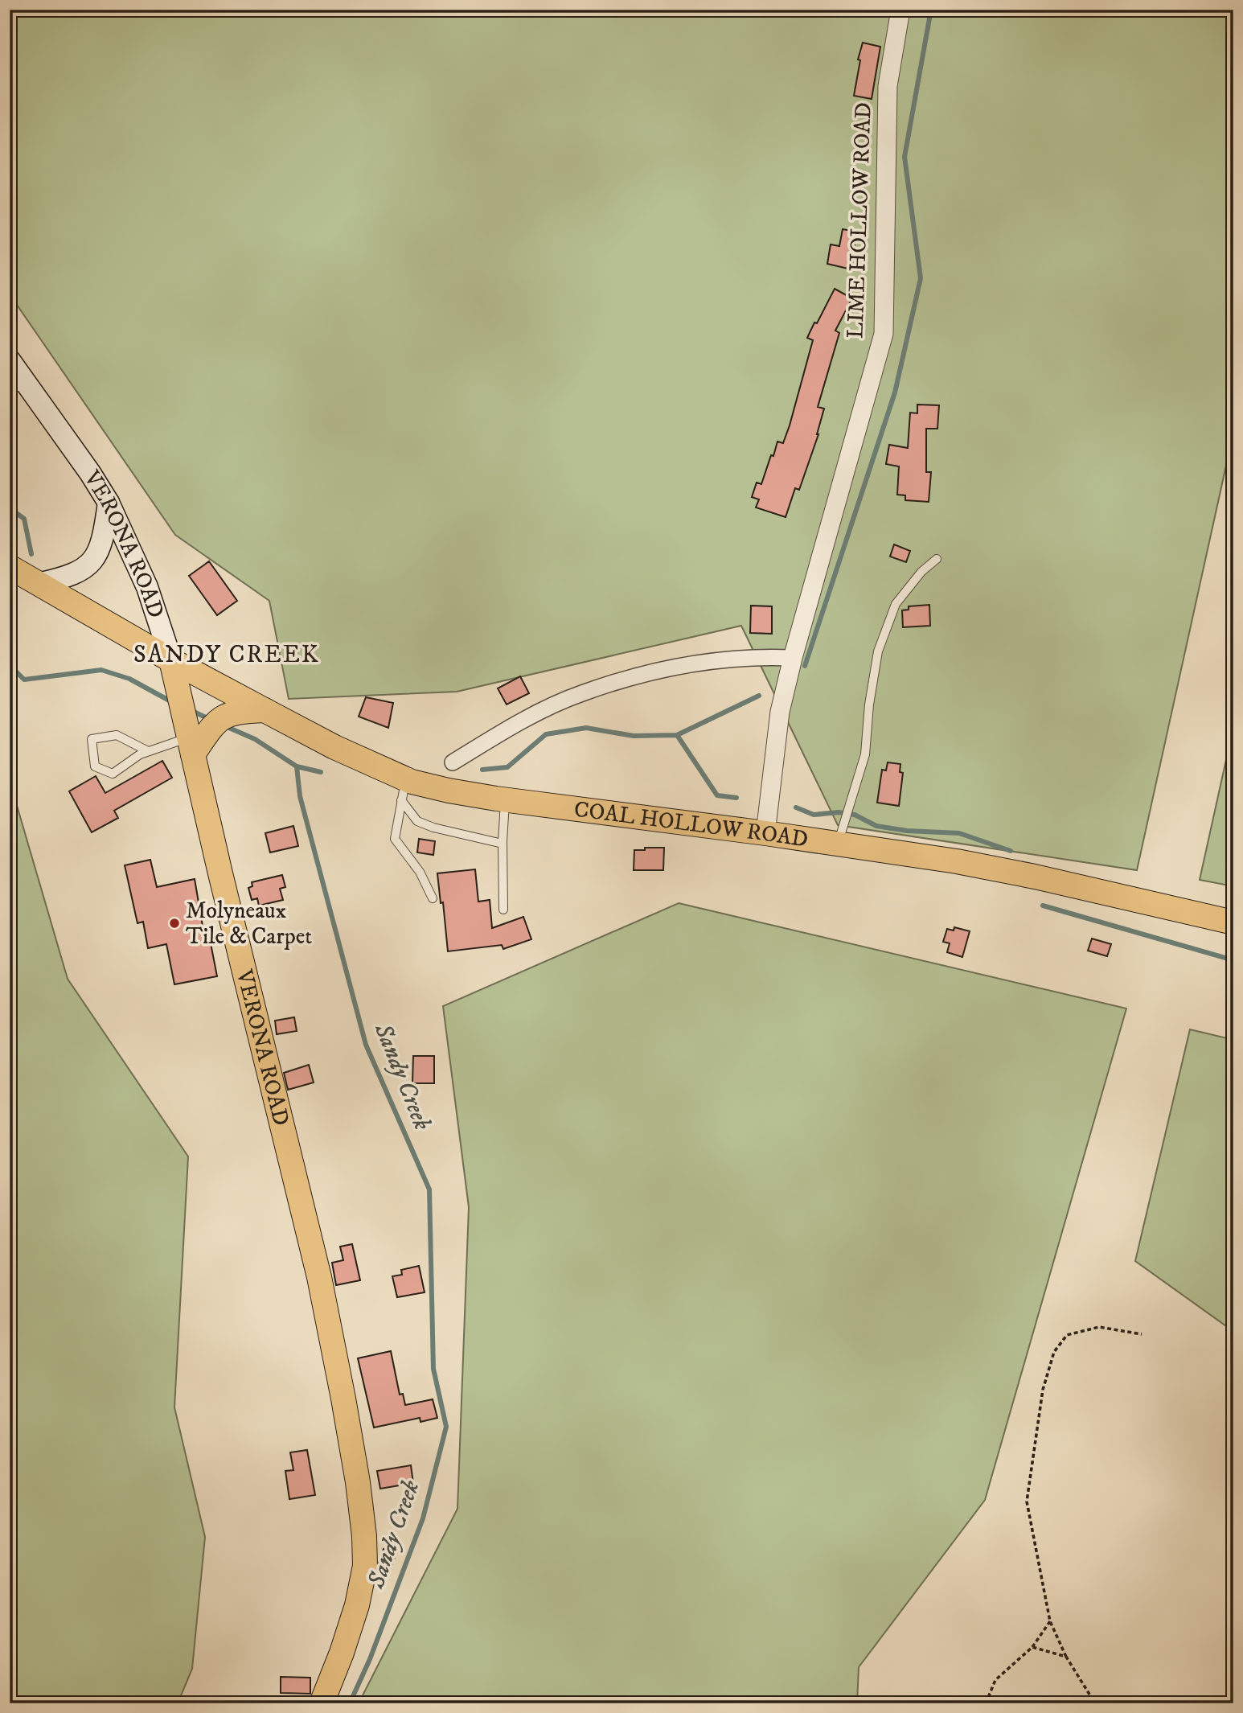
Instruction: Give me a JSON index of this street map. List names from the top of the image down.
{
  "streets": {
    "main road": ["VERONA ROAD", "COAL HOLLOW ROAD"],
    "street": ["LIME HOLLOW ROAD"]
  },
  "crossings": [
    ["LIME HOLLOW ROAD", "COAL HOLLOW ROAD"],
    ["VERONA ROAD", "COAL HOLLOW ROAD"]
  ],
  "districts": ["SANDY CREEK"],
  "water": ["Sandy Creek"],
  "places": ["Molyneaux Tile & Carpet"]
}
